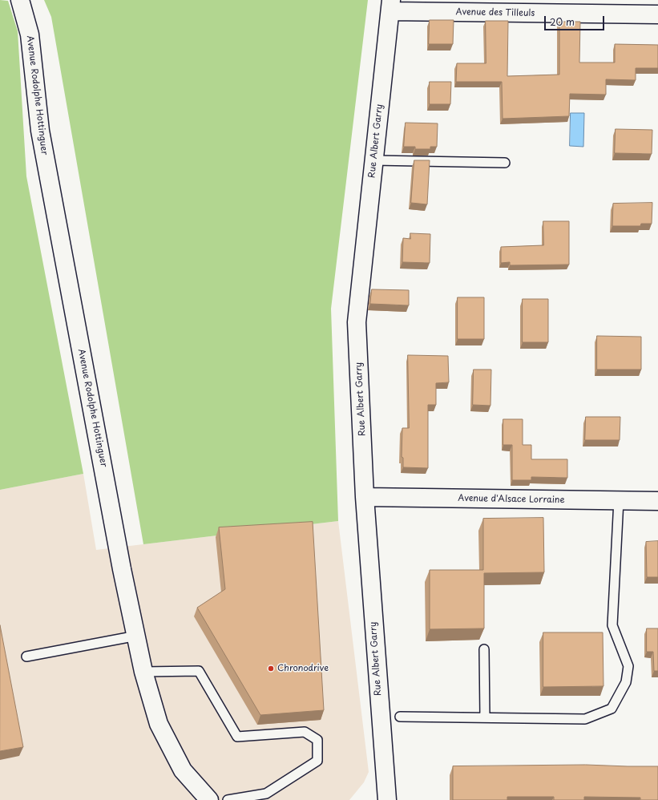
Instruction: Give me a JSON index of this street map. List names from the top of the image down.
{
  "streets": {
    "street": [
      "Avenue des Tilleuls",
      "Avenue Rodolphe Hottinguer",
      "Rue Albert Garry",
      "Avenue d'Alsace Lorraine"
    ]
  },
  "crossings": [
    ["Avenue des Tilleuls", "Rue Albert Garry"],
    ["Rue Albert Garry", "Avenue d'Alsace Lorraine"]
  ],
  "places": ["Chronodrive"],
  "scale_bar": "20 m"
}
